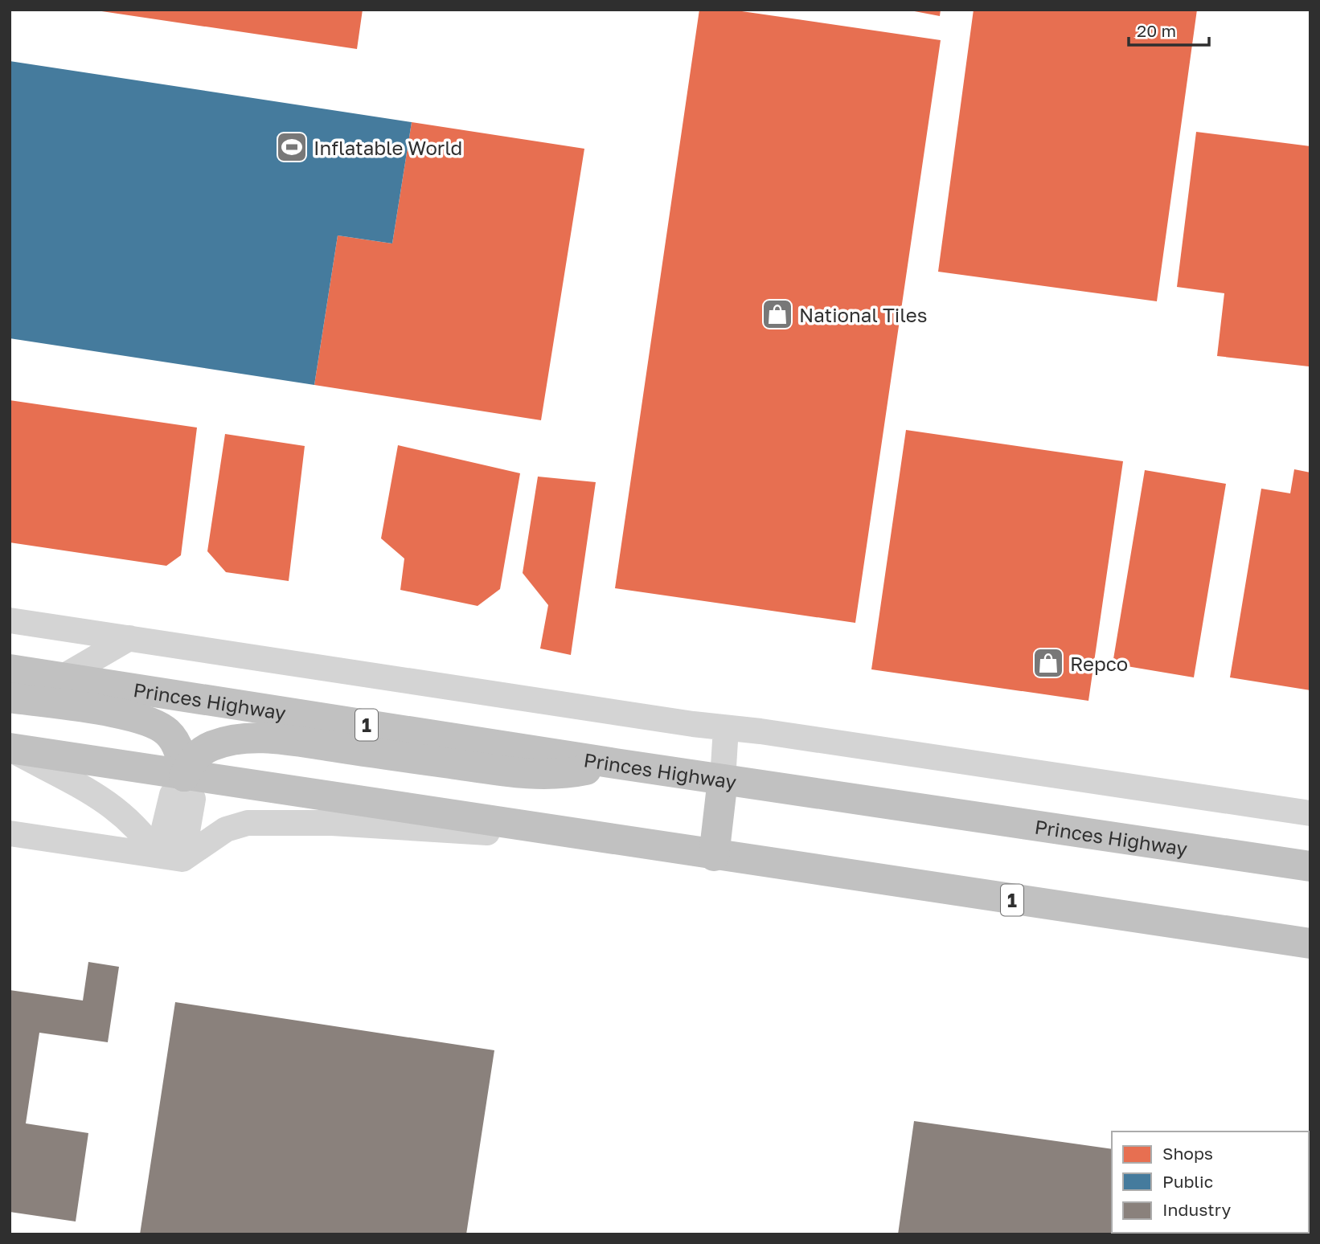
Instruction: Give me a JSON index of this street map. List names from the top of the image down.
{
  "streets": {
    "highway": ["Princes Highway", "1"]
  },
  "places": {
    "sports": ["Inflatable World"],
    "shop": ["National Tiles", "Repco"]
  },
  "legend": ["Shops", "Public", "Industry"],
  "scale_bar": "20 m"
}
